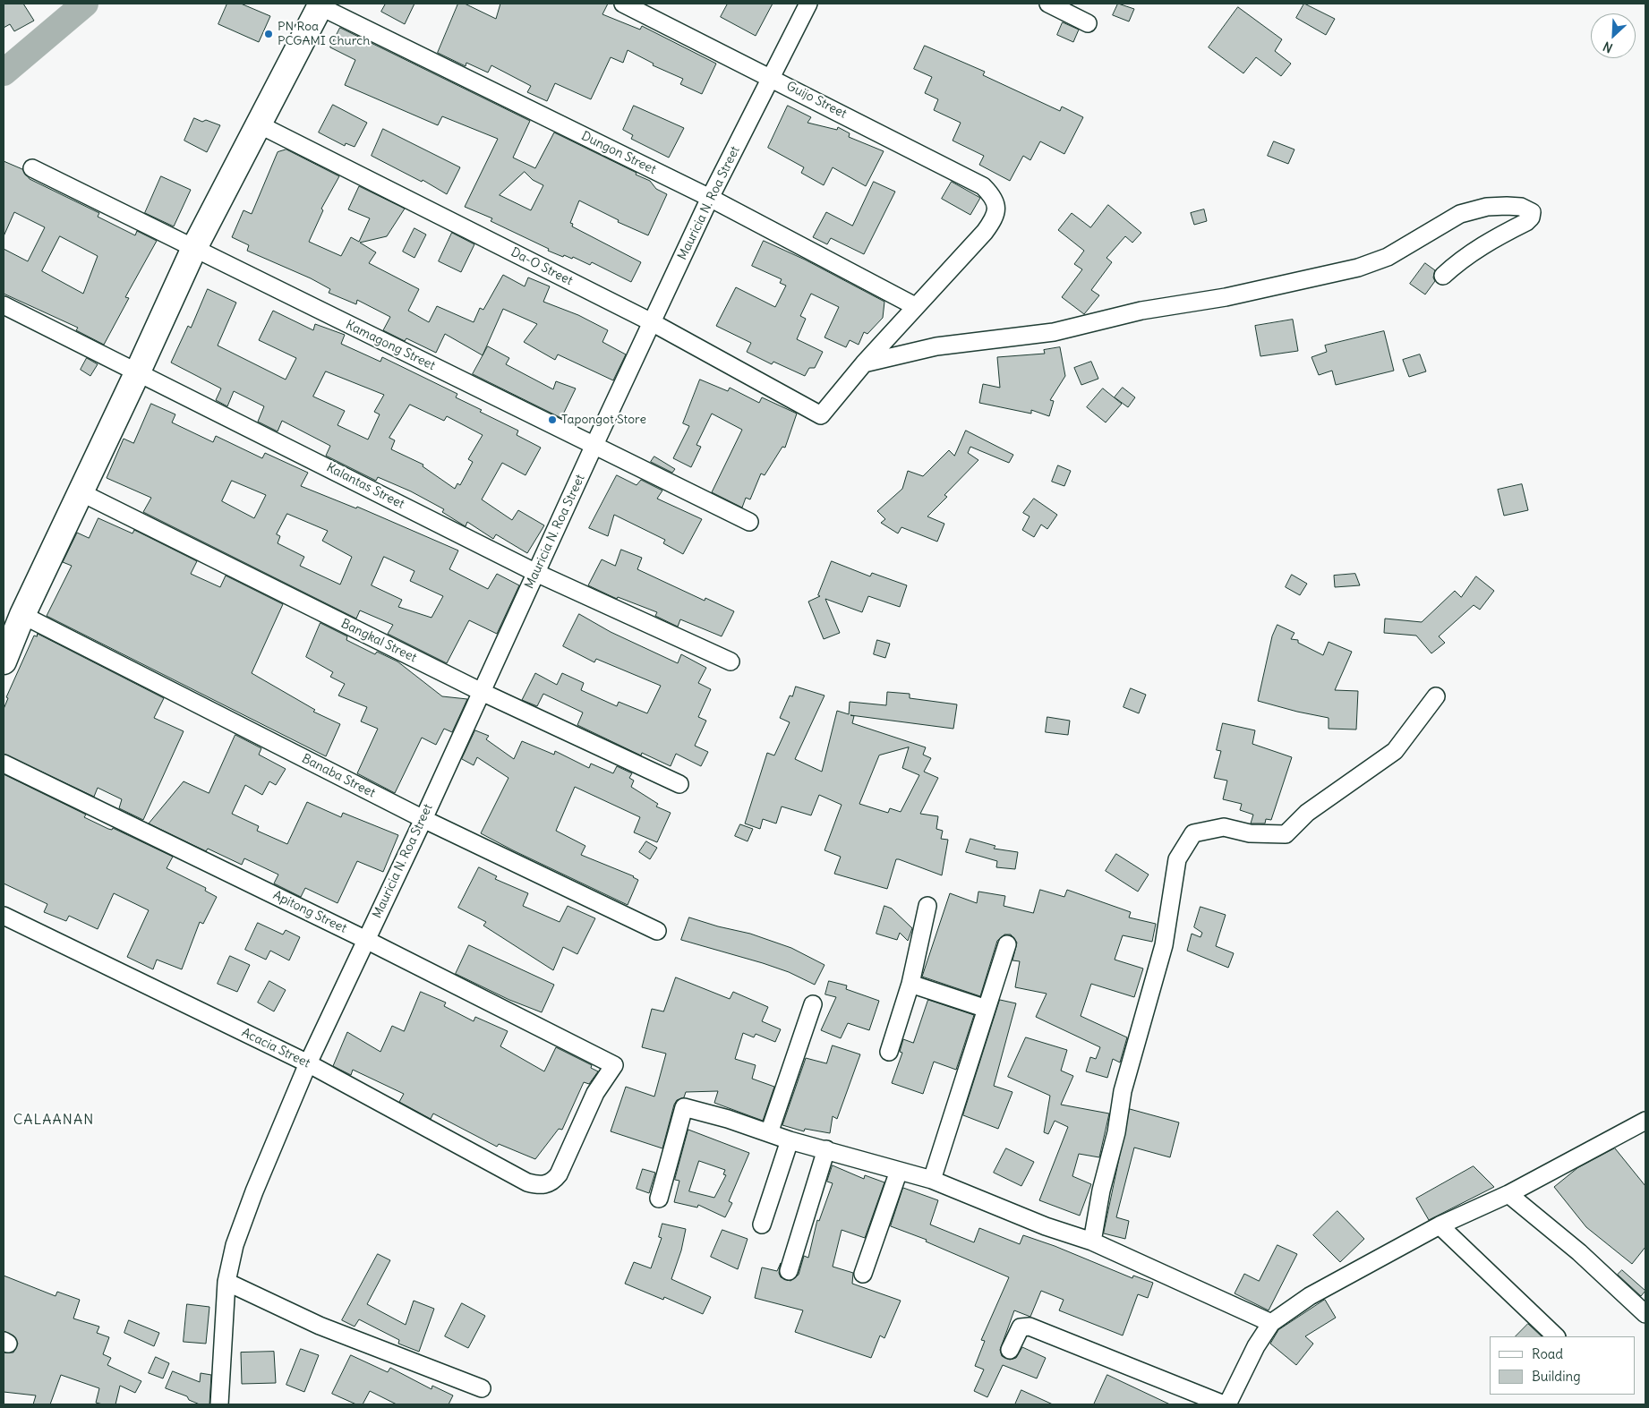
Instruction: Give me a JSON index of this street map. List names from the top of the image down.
{
  "streets": {
    "street": [
      "Guijo Street",
      "Dungon Street",
      "Mauricia N. Roa Street",
      "Da-O Street",
      "Kamagong Street",
      "Kalantas Street",
      "Bangkal Street",
      "Banaba Street",
      "Apitong Street",
      "Acacia Street"
    ]
  },
  "crossings": [
    ["Guijo Street", "Dungon Street"],
    ["Guijo Street", "Mauricia N. Roa Street"],
    ["Dungon Street", "Mauricia N. Roa Street"],
    ["Mauricia N. Roa Street", "Da-O Street"],
    ["Mauricia N. Roa Street", "Kamagong Street"],
    ["Mauricia N. Roa Street", "Kalantas Street"],
    ["Mauricia N. Roa Street", "Bangkal Street"],
    ["Mauricia N. Roa Street", "Banaba Street"],
    ["Mauricia N. Roa Street", "Apitong Street"],
    ["Mauricia N. Roa Street", "Acacia Street"],
    ["Apitong Street", "Acacia Street"]
  ],
  "districts": ["CALAANAN"],
  "places": ["PN Roa PCGAMI Church", "Tapongot Store"],
  "legend": ["Road", "Building"],
  "north": "bottom left"
}
